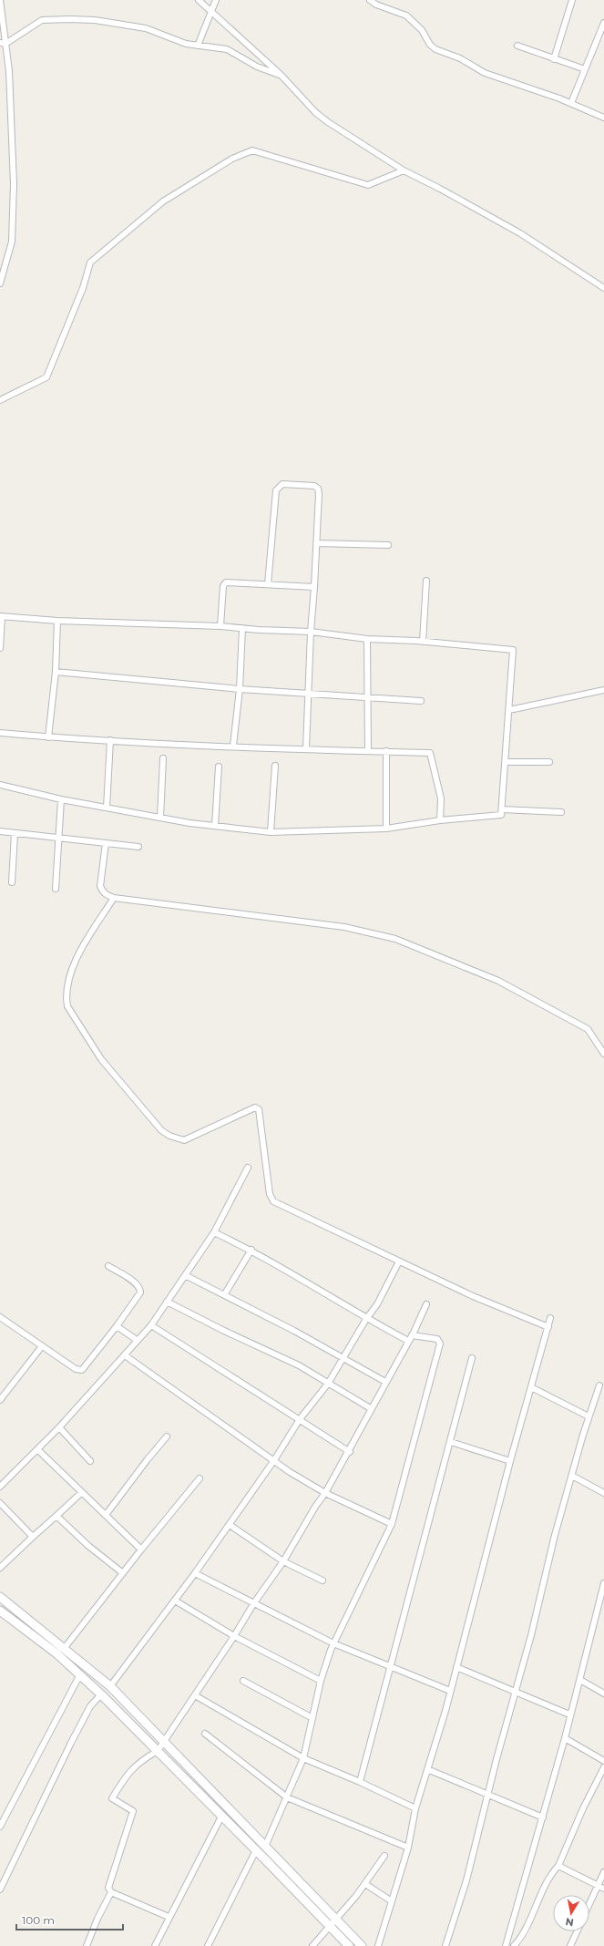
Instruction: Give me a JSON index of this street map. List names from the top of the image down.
{
  "scale_bar": "100 m",
  "north": "bottom"
}
